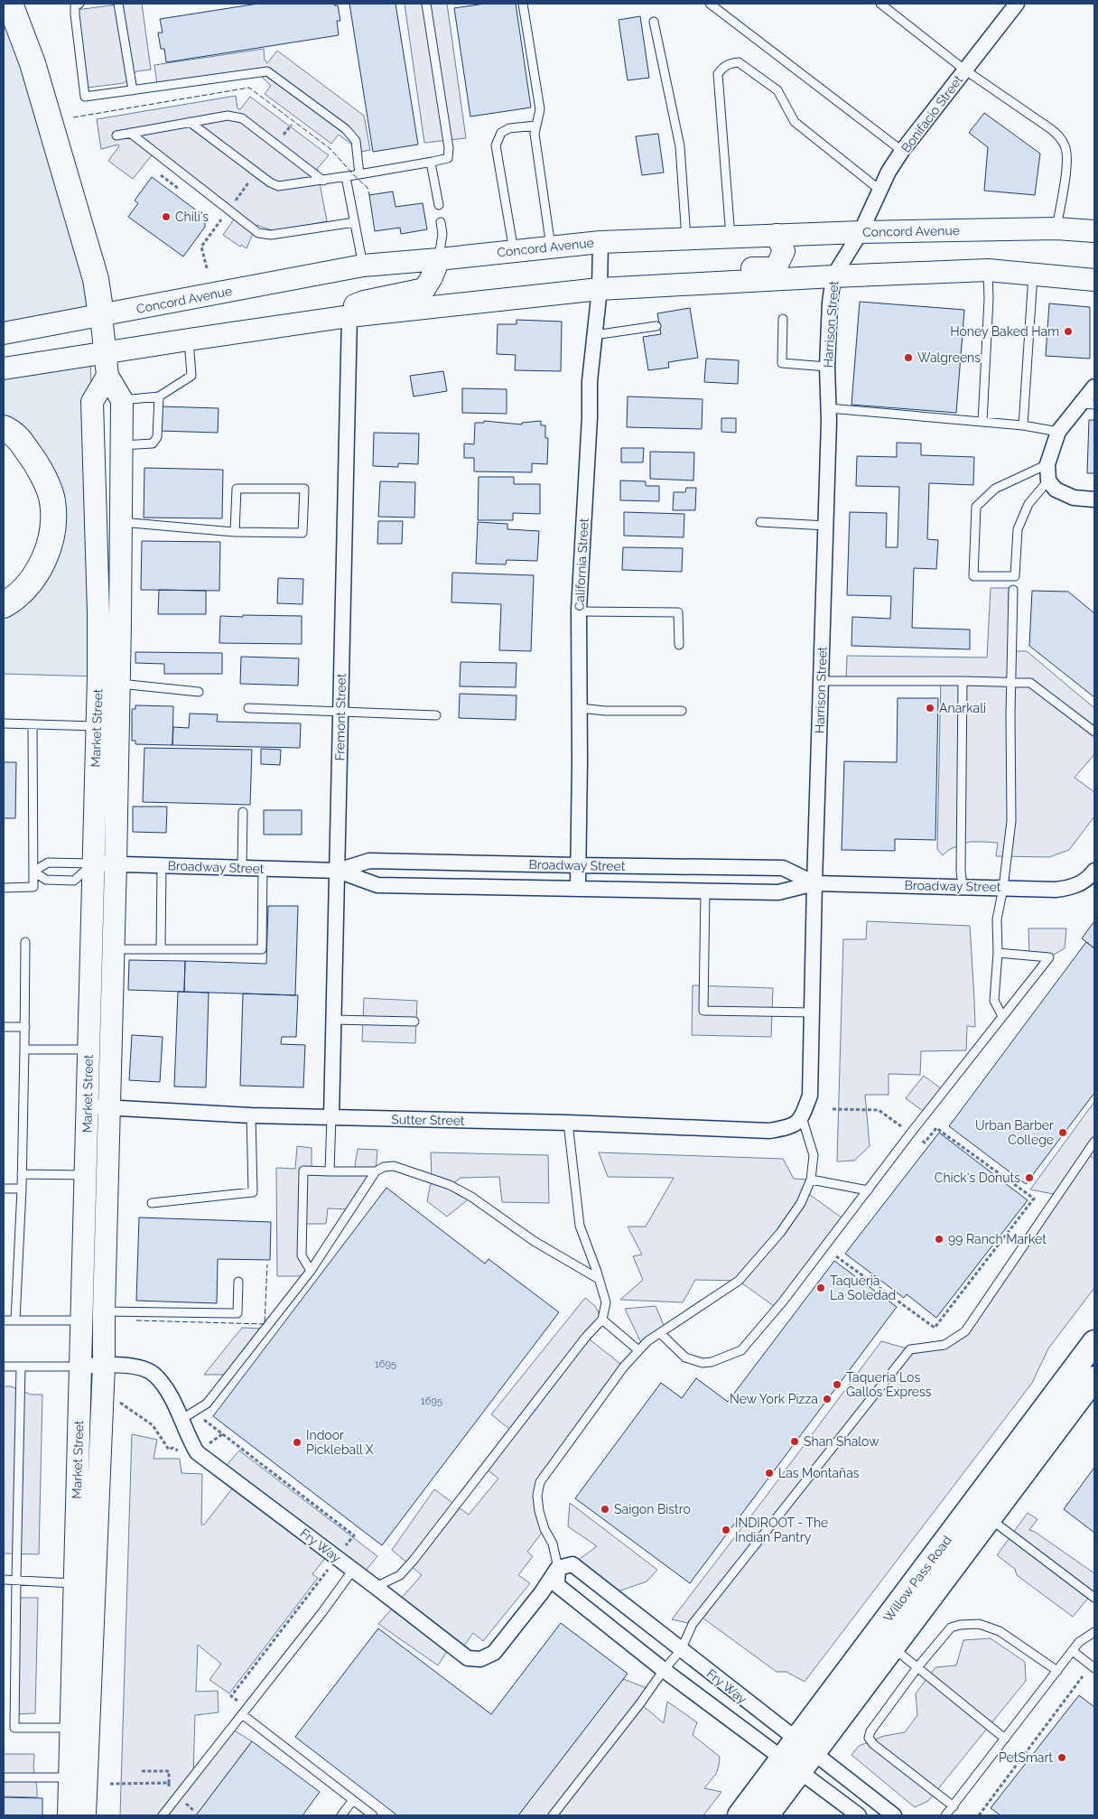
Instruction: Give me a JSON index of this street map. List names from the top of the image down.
{
  "streets": {
    "main road": ["Concord Avenue", "Market Street", "Willow Pass Road"],
    "street": [
      "Bonifacio Street",
      "Harrison Street",
      "California Street",
      "Fremont Street",
      "Broadway Street",
      "Sutter Street",
      "Fry Way"
    ]
  },
  "crossings": [
    ["Bonifacio Street", "Concord Avenue"],
    ["Bonifacio Street", "Harrison Street"],
    ["Concord Avenue", "Harrison Street"],
    ["Concord Avenue", "California Street"],
    ["Concord Avenue", "Market Street"],
    ["Harrison Street", "Broadway Street"],
    ["Harrison Street", "Sutter Street"],
    ["California Street", "Broadway Street"],
    ["Fremont Street", "Broadway Street"],
    ["Fremont Street", "Sutter Street"],
    ["Market Street", "Broadway Street"],
    ["Market Street", "Sutter Street"],
    ["Market Street", "Fry Way"],
    ["Fry Way", "Willow Pass Road"]
  ],
  "places": [
    "Chili's",
    "Honey Baked Ham",
    "Walgreens",
    "Anarkali",
    "Urban Barber College",
    "Chick's Donuts",
    "99 Ranch Market",
    "Taqueria La Soledad",
    "Taqueria Los Gallos Express",
    "New York Pizza",
    "Shan Shalow",
    "Indoor Pickleball X",
    "Las Montañas",
    "Saigon Bistro",
    "INDIROOT - The Indian Pantry",
    "PetSmart"
  ],
  "house_numbers": ["1695", "1695"]
}
